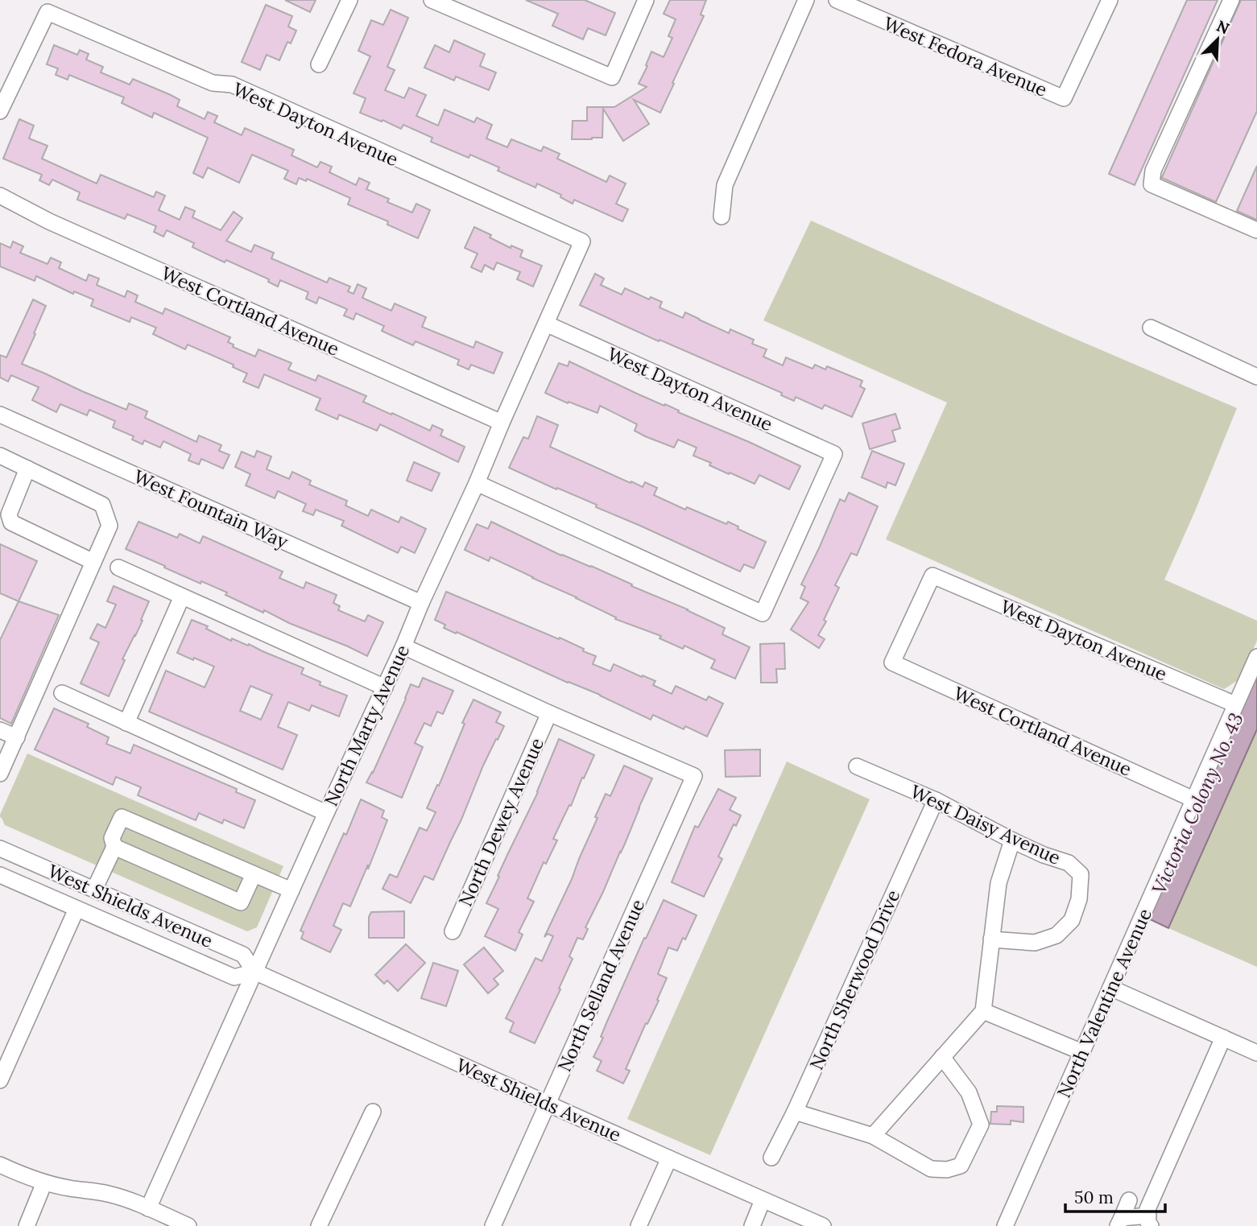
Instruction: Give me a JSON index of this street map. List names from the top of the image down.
{
  "streets": {
    "street": [
      "West Fedora Avenue",
      "West Dayton Avenue",
      "West Cortland Avenue",
      "West Fountain Way",
      "North Marty Avenue",
      "North Dewey Avenue",
      "West Daisy Avenue",
      "West Shields Avenue",
      "North Sherwood Drive",
      "North Selland Avenue",
      "North Valentine Avenue"
    ]
  },
  "crossings": [
    ["West Dayton Avenue", "West Cortland Avenue"],
    ["West Dayton Avenue", "North Marty Avenue"],
    ["West Dayton Avenue", "North Valentine Avenue"],
    ["West Cortland Avenue", "North Marty Avenue"],
    ["West Cortland Avenue", "North Valentine Avenue"],
    ["West Fountain Way", "North Marty Avenue"],
    ["North Marty Avenue", "West Shields Avenue"],
    ["North Dewey Avenue", "North Selland Avenue"],
    ["West Daisy Avenue", "North Sherwood Drive"],
    ["West Shields Avenue", "North Selland Avenue"]
  ],
  "water": ["Victoria Colony No. 43"],
  "scale_bar": "50 m",
  "north": "top right"
}
